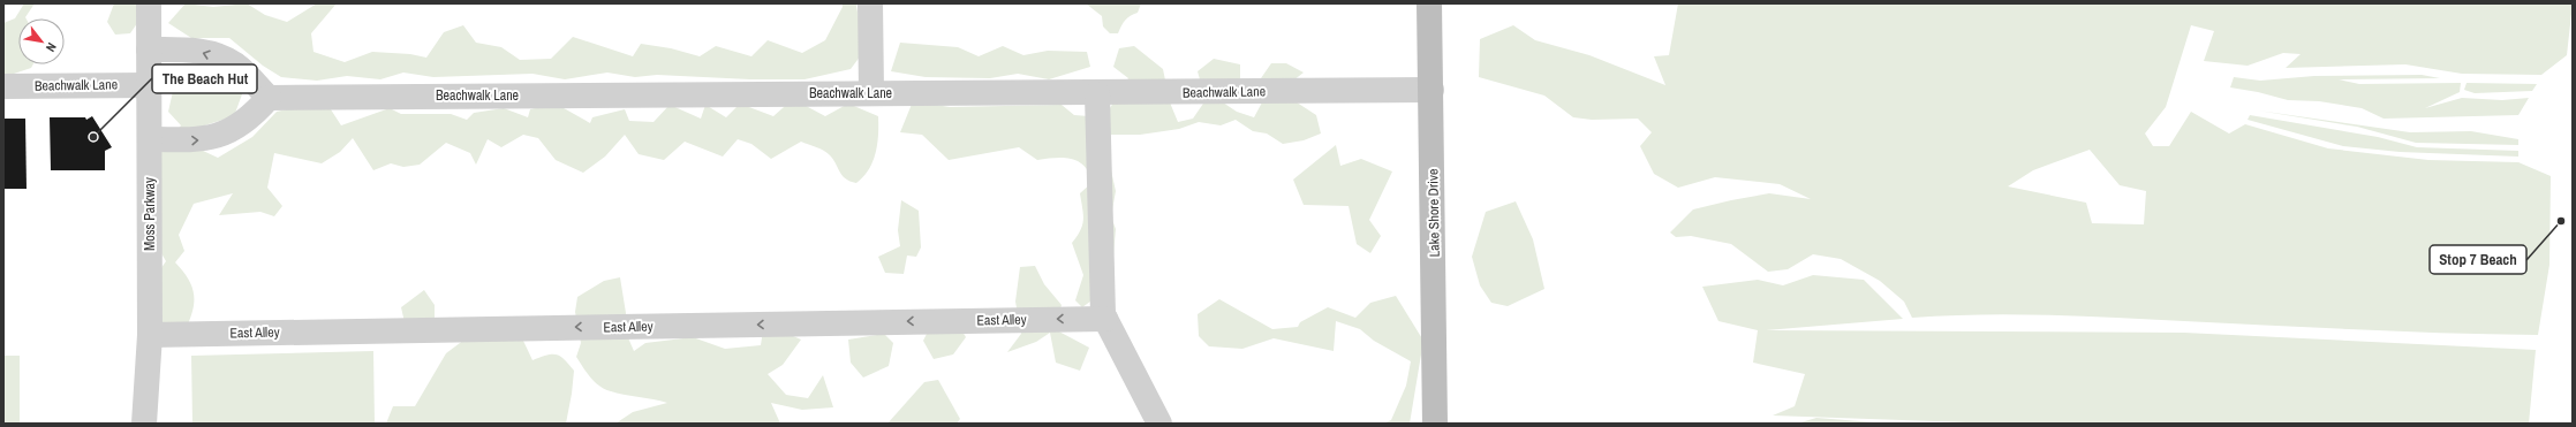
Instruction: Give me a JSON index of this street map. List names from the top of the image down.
{
  "streets": {
    "street": [
      "Beachwalk Lane",
      "Lake Shore Drive",
      "Moss Parkway",
      "East Alley"
    ]
  },
  "crossings": [
    ["Beachwalk Lane", "Lake Shore Drive"],
    ["Beachwalk Lane", "Moss Parkway"],
    ["Moss Parkway", "East Alley"]
  ],
  "one_way": ["East Alley"],
  "places": ["The Beach Hut", "Stop 7 Beach"],
  "north": "bottom right"
}
